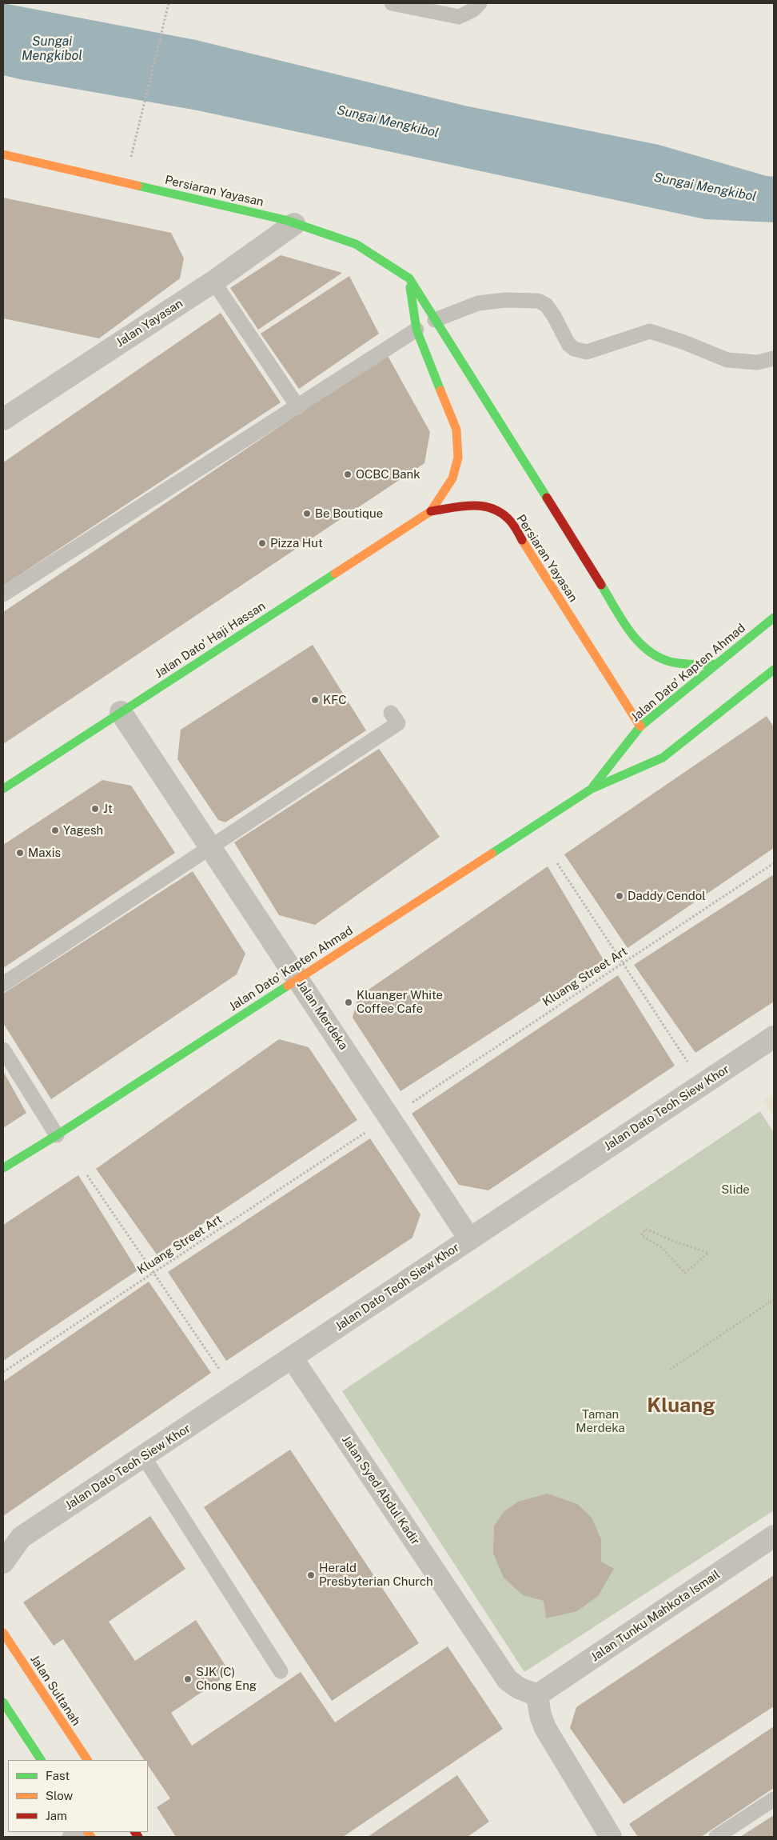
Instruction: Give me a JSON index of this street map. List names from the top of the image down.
{
  "streets": {
    "street": [
      "Persiaran Yayasan",
      "Jalan Yayasan",
      "Jalan Dato' Haji Hassan",
      "Jalan Dato' Kapten Ahmad",
      "Jalan Merdeka",
      "Jalan Dato Teoh Siew Khor",
      "Jalan Syed Abdul Kadir",
      "Jalan Tunku Mahkota Ismail",
      "Jalan Sultanah"
    ],
    "path": ["Kluang Street Art"]
  },
  "crossings": [
    ["Persiaran Yayasan", "Jalan Yayasan"],
    ["Persiaran Yayasan", "Jalan Dato' Haji Hassan"],
    ["Persiaran Yayasan", "Jalan Dato' Kapten Ahmad"],
    ["Jalan Dato' Haji Hassan", "Jalan Merdeka"],
    ["Jalan Dato' Kapten Ahmad", "Jalan Merdeka"],
    ["Jalan Merdeka", "Jalan Dato Teoh Siew Khor"],
    ["Jalan Dato Teoh Siew Khor", "Jalan Syed Abdul Kadir"],
    ["Jalan Syed Abdul Kadir", "Jalan Tunku Mahkota Ismail"]
  ],
  "districts": ["Kluang"],
  "water": ["Sungai Mengkibol"],
  "parks": ["Slide", "Taman Merdeka"],
  "places": [
    "OCBC Bank",
    "Be Boutique",
    "Pizza Hut",
    "KFC",
    "Jt",
    "Yagesh",
    "Maxis",
    "Daddy Cendol",
    "Kluanger White Coffee Cafe",
    "Herald Presbyterian Church",
    "SJK (C) Chong Eng"
  ],
  "legend": ["Fast", "Slow", "Jam"]
}
